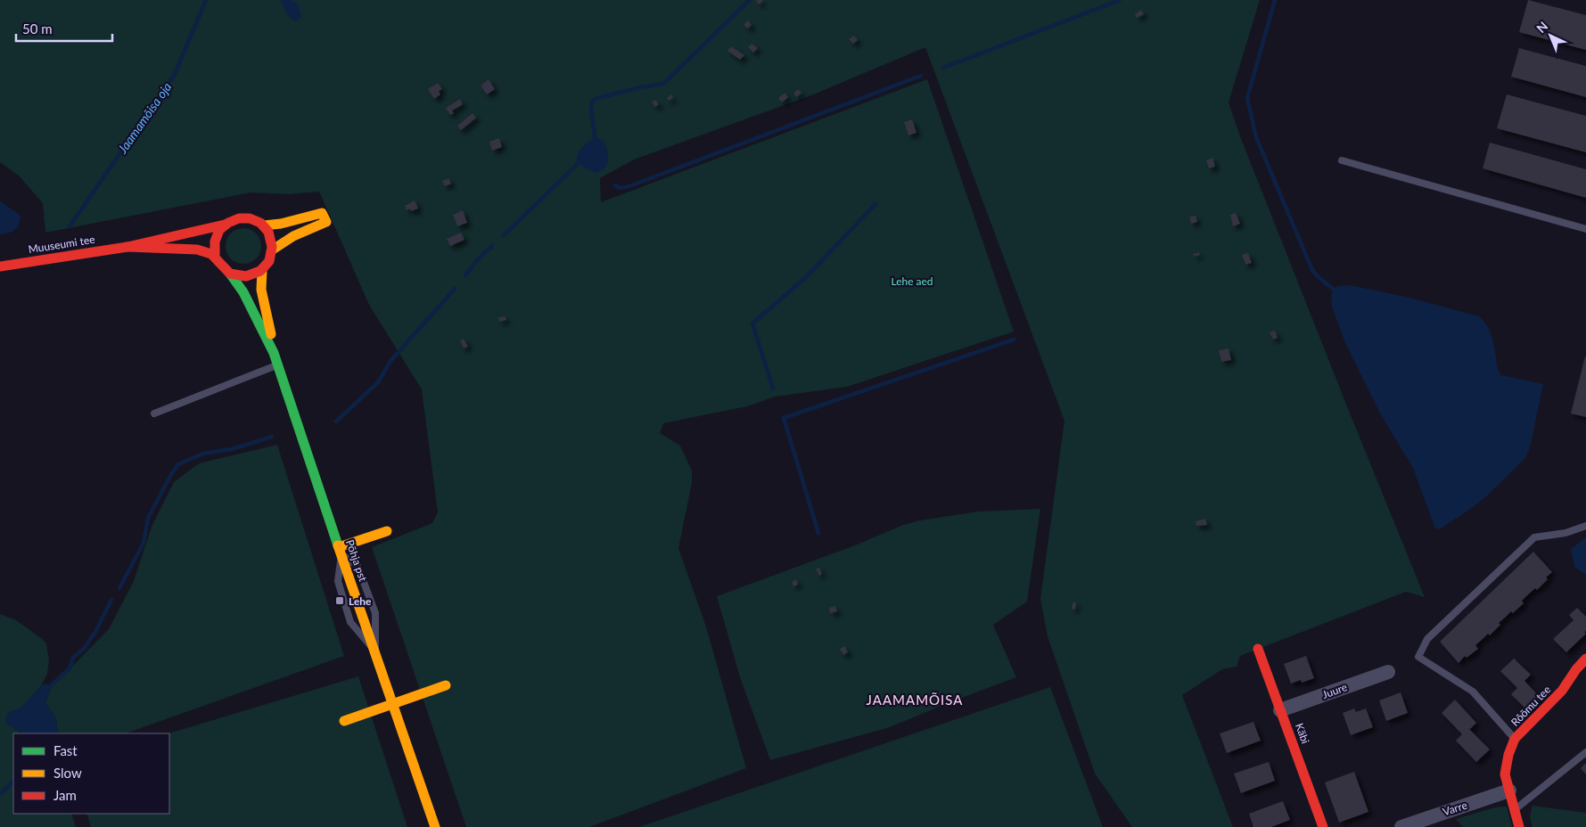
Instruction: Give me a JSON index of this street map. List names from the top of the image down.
{
  "streets": {
    "street": [
      "Muuseumi tee",
      "Põhja pst",
      "Juure",
      "Rõõmu tee",
      "Käbi",
      "Varre"
    ]
  },
  "crossings": [
    ["Muuseumi tee", "Põhja pst"],
    ["Juure", "Käbi"],
    ["Rõõmu tee", "Varre"]
  ],
  "districts": ["JAAMAMÕISA"],
  "water": ["Jaamamõisa oja"],
  "parks": ["Lehe aed"],
  "places": {
    "transit": ["Lehe"]
  },
  "legend": ["Fast", "Slow", "Jam"],
  "scale_bar": "50 m",
  "north": "top left"
}
